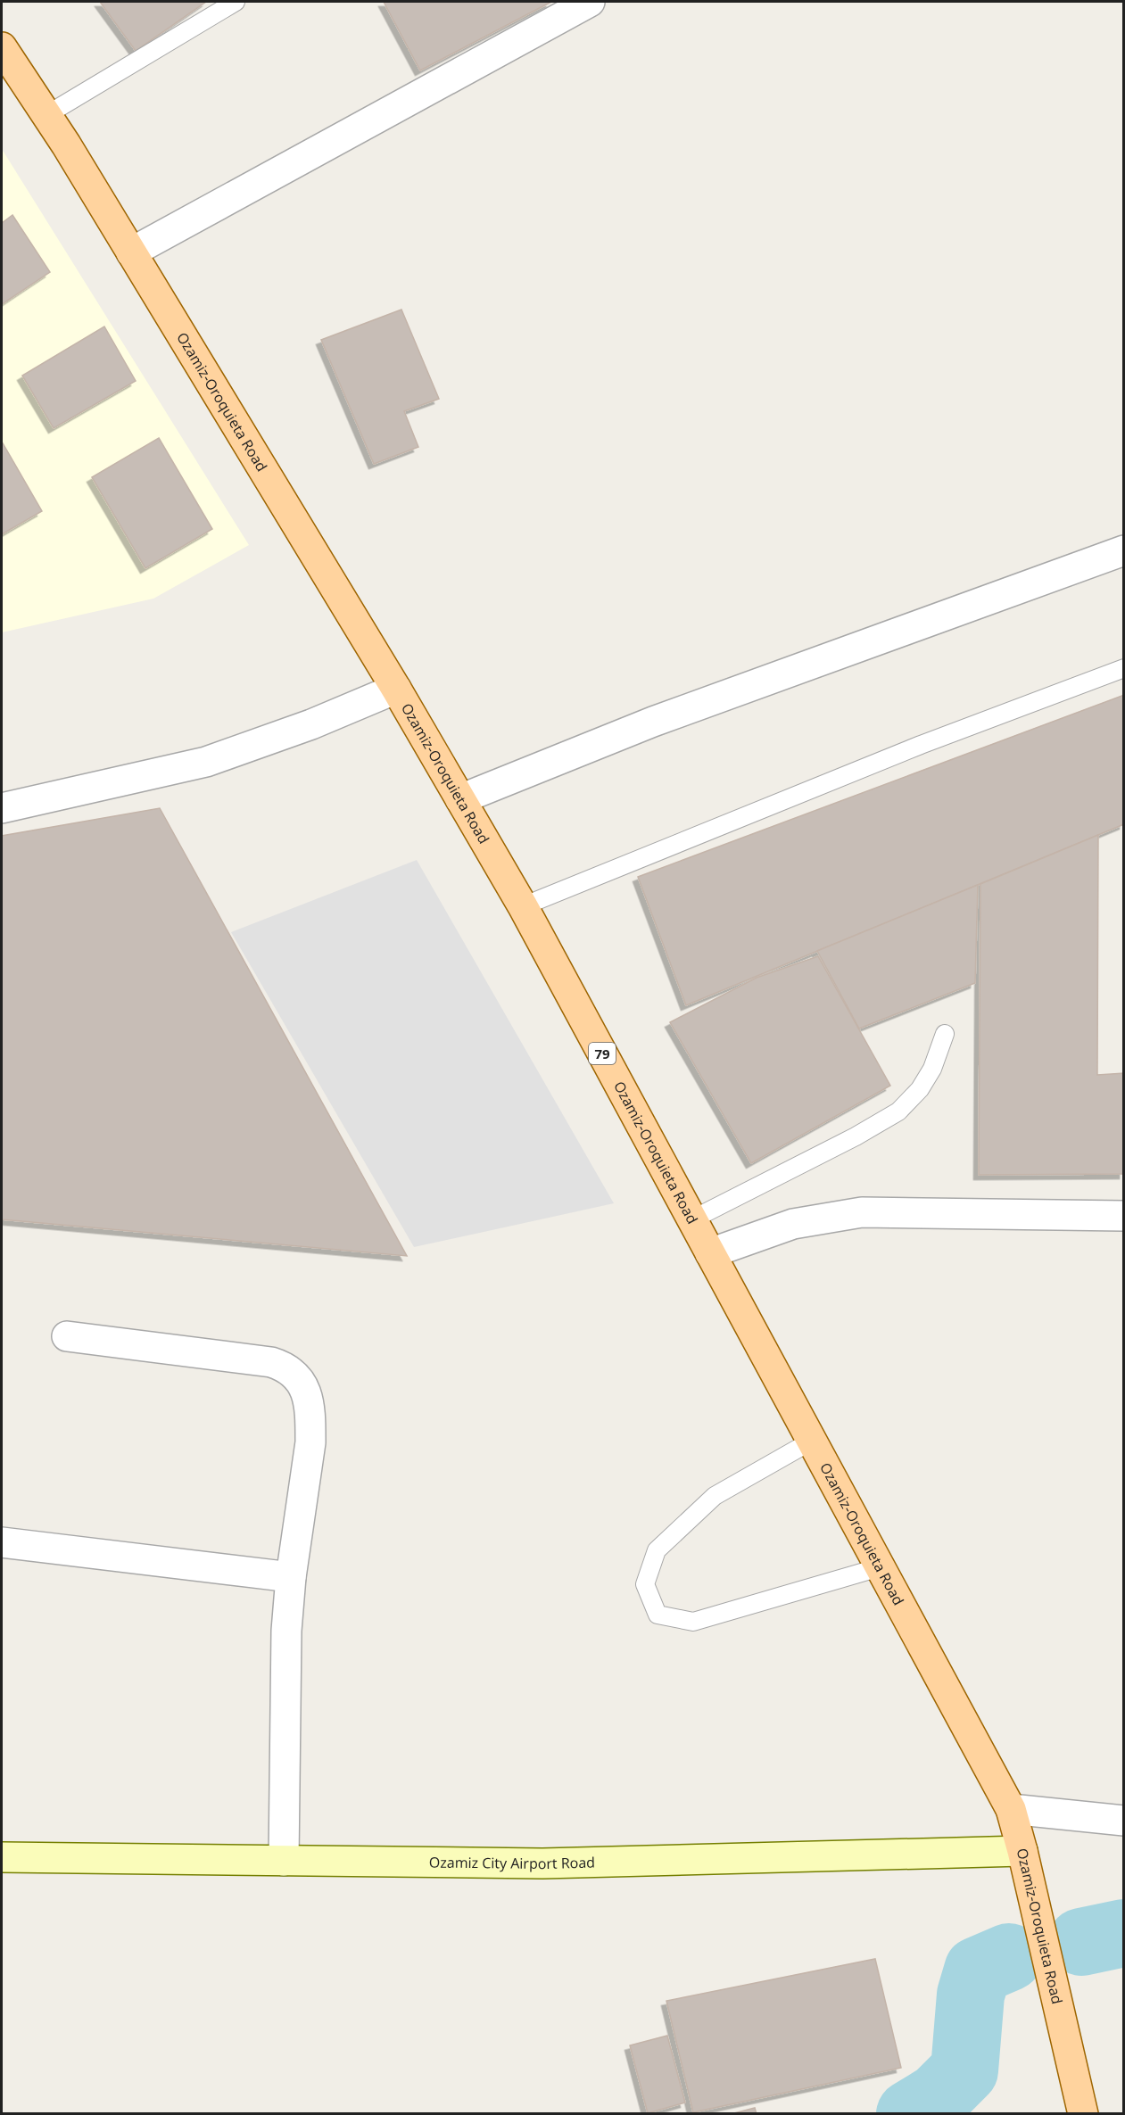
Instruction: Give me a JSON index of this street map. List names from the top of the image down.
{
  "streets": {
    "main road": ["Ozamiz-Oroquieta Road", "79", "Ozamiz City Airport Road"]
  },
  "crossings": [
    ["Ozamiz-Oroquieta Road", "Ozamiz City Airport Road"]
  ]
}
